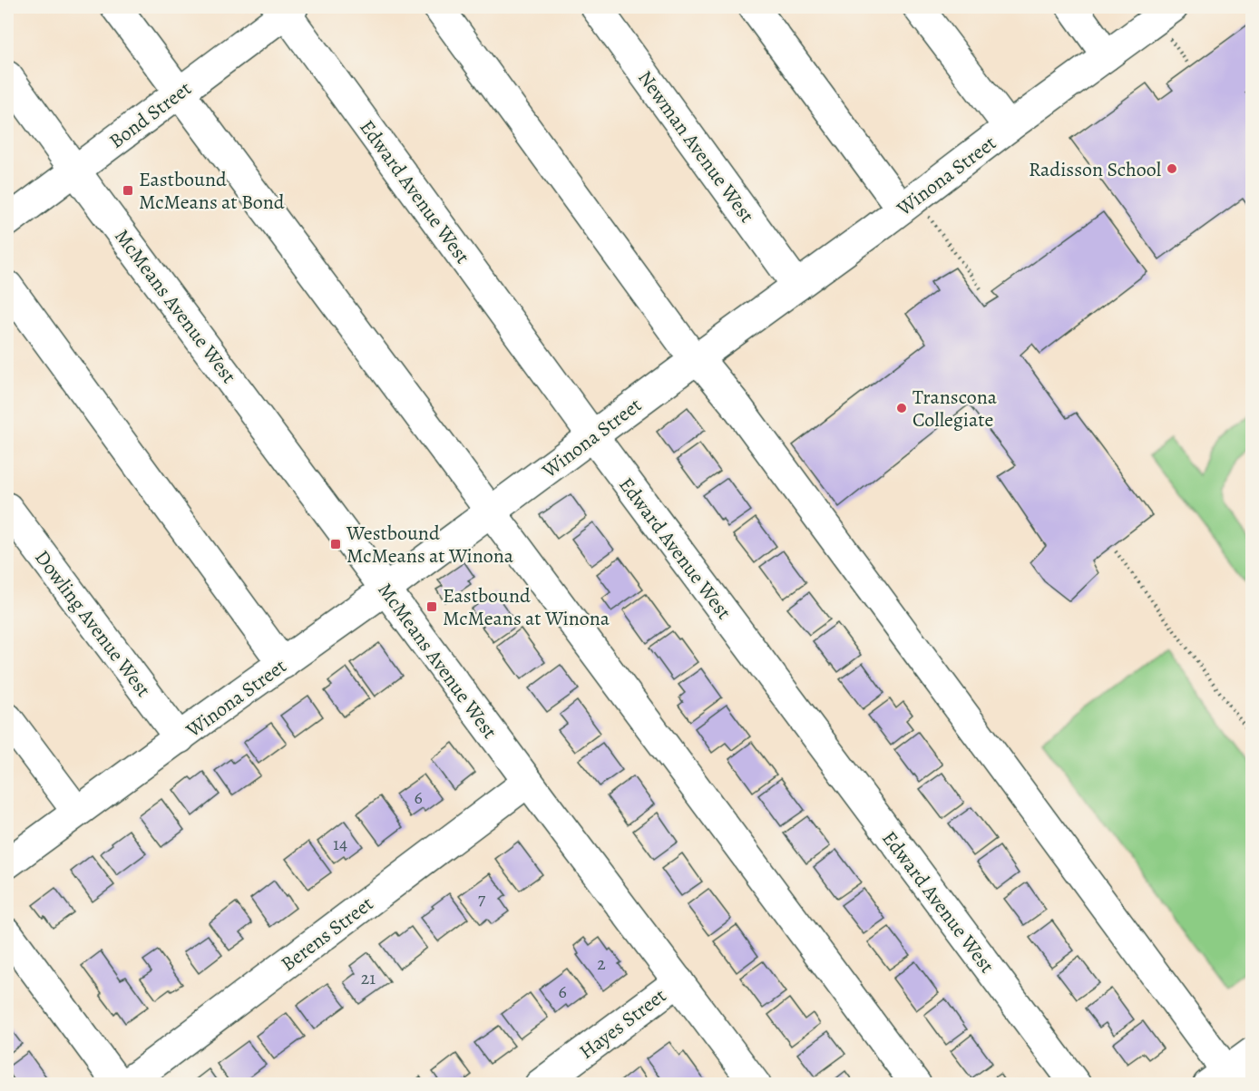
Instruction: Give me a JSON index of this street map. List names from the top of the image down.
{
  "streets": {
    "street": [
      "Bond Street",
      "Newman Avenue West",
      "Winona Street",
      "Edward Avenue West",
      "McMeans Avenue West",
      "Dowling Avenue West",
      "Berens Street",
      "Hayes Street"
    ]
  },
  "crossings": [
    ["Bond Street", "Edward Avenue West"],
    ["Bond Street", "McMeans Avenue West"],
    ["Newman Avenue West", "Winona Street"],
    ["Winona Street", "Edward Avenue West"],
    ["Winona Street", "McMeans Avenue West"],
    ["Winona Street", "Dowling Avenue West"],
    ["McMeans Avenue West", "Berens Street"],
    ["McMeans Avenue West", "Hayes Street"]
  ],
  "places": {
    "other": ["Radisson School", "Transcona Collegiate"],
    "transit": ["Eastbound McMeans at Bond", "Westbound McMeans at Winona", "Eastbound McMeans at Winona"]
  },
  "house_numbers": [
    "6",
    "14",
    "7",
    "2",
    "21",
    "6"
  ]
}
